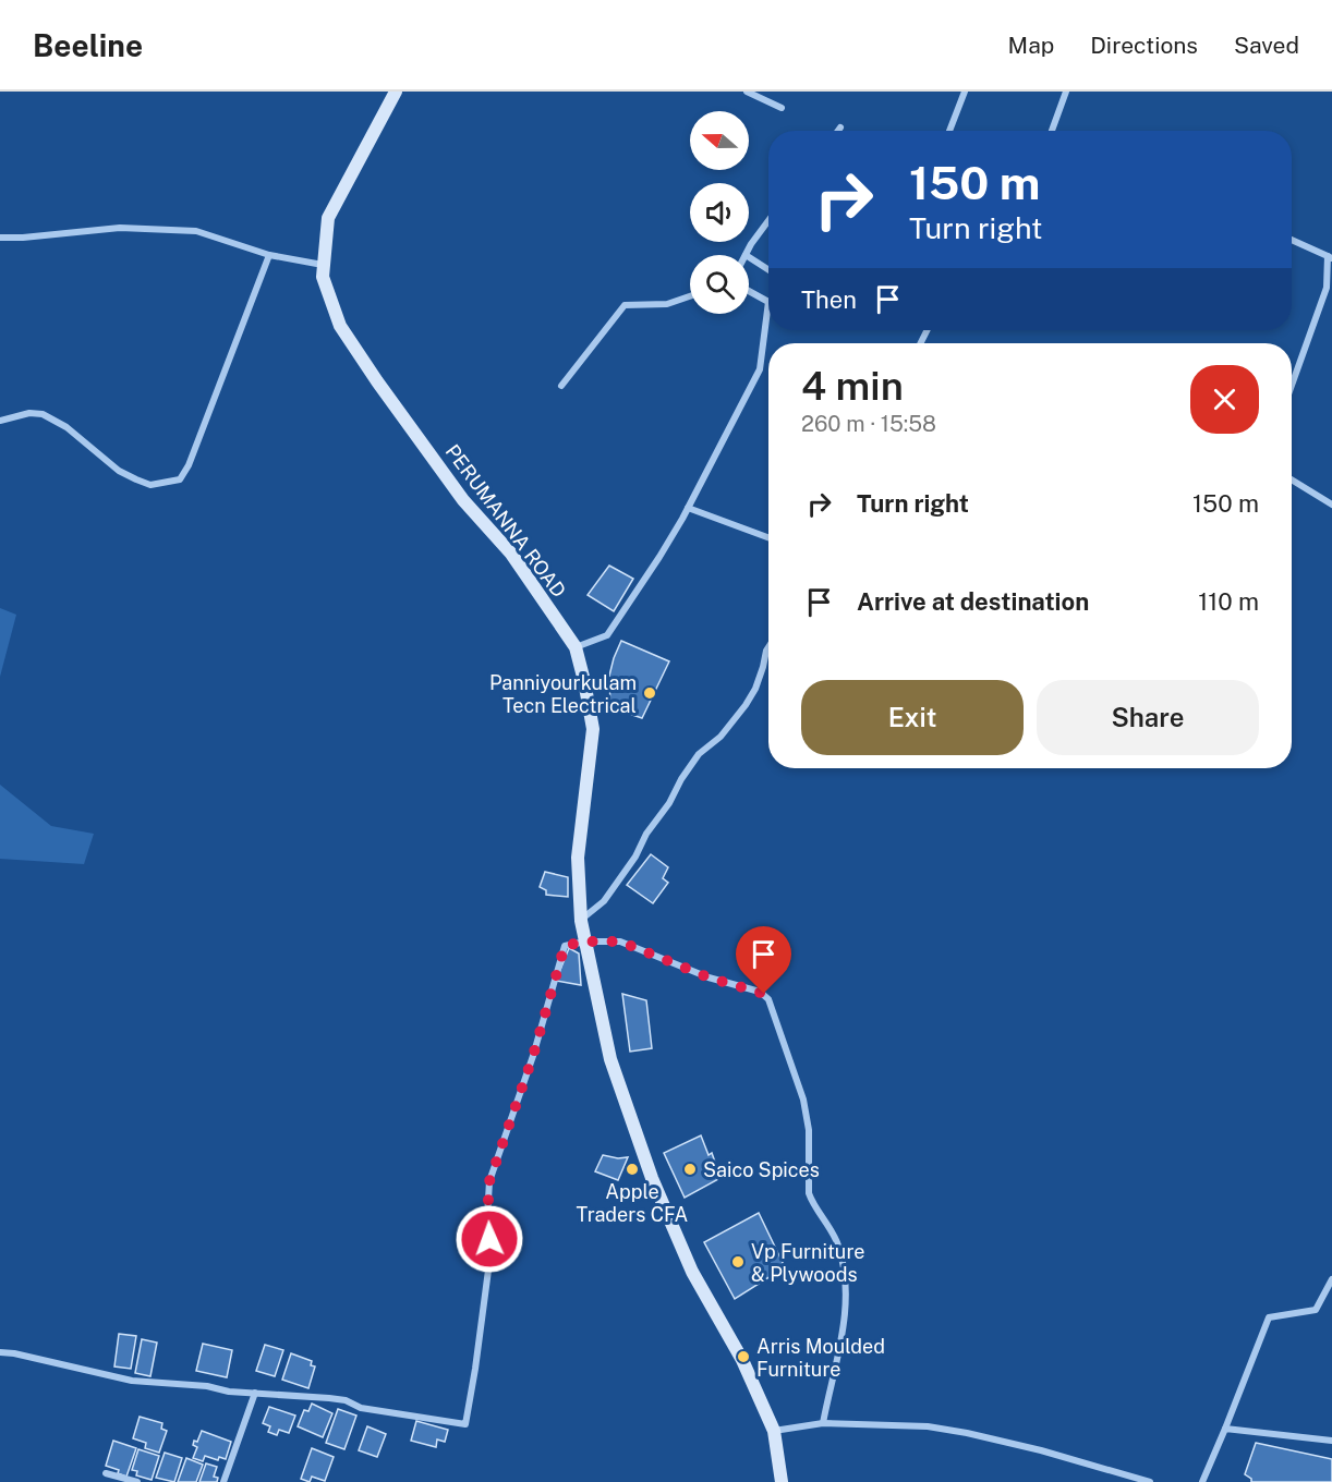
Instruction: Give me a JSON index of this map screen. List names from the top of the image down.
{
  "streets": {
    "main road": ["PERUMANNA ROAD"]
  },
  "places": [
    "Panniyourkulam Tecn Electrical",
    "Apple Traders CFA",
    "Saico Spices",
    "Vp Furniture & Plywoods",
    "Arris Moulded Furniture"
  ],
  "north": "left",
  "page": {
    "header": "Beeline",
    "nav": ["Map", "Directions", "Saved"],
    "turn": ["150 m", "Turn right"],
    "then": "Then",
    "heading": ["4 min", "260 m · 15:58"],
    "list": [
      {
        "name": "Turn right",
        "value": "150 m"
      },
      {
        "name": "Arrive at destination",
        "value": "110 m"
      }
    ],
    "buttons": ["Exit", "Share"]
  }
}
